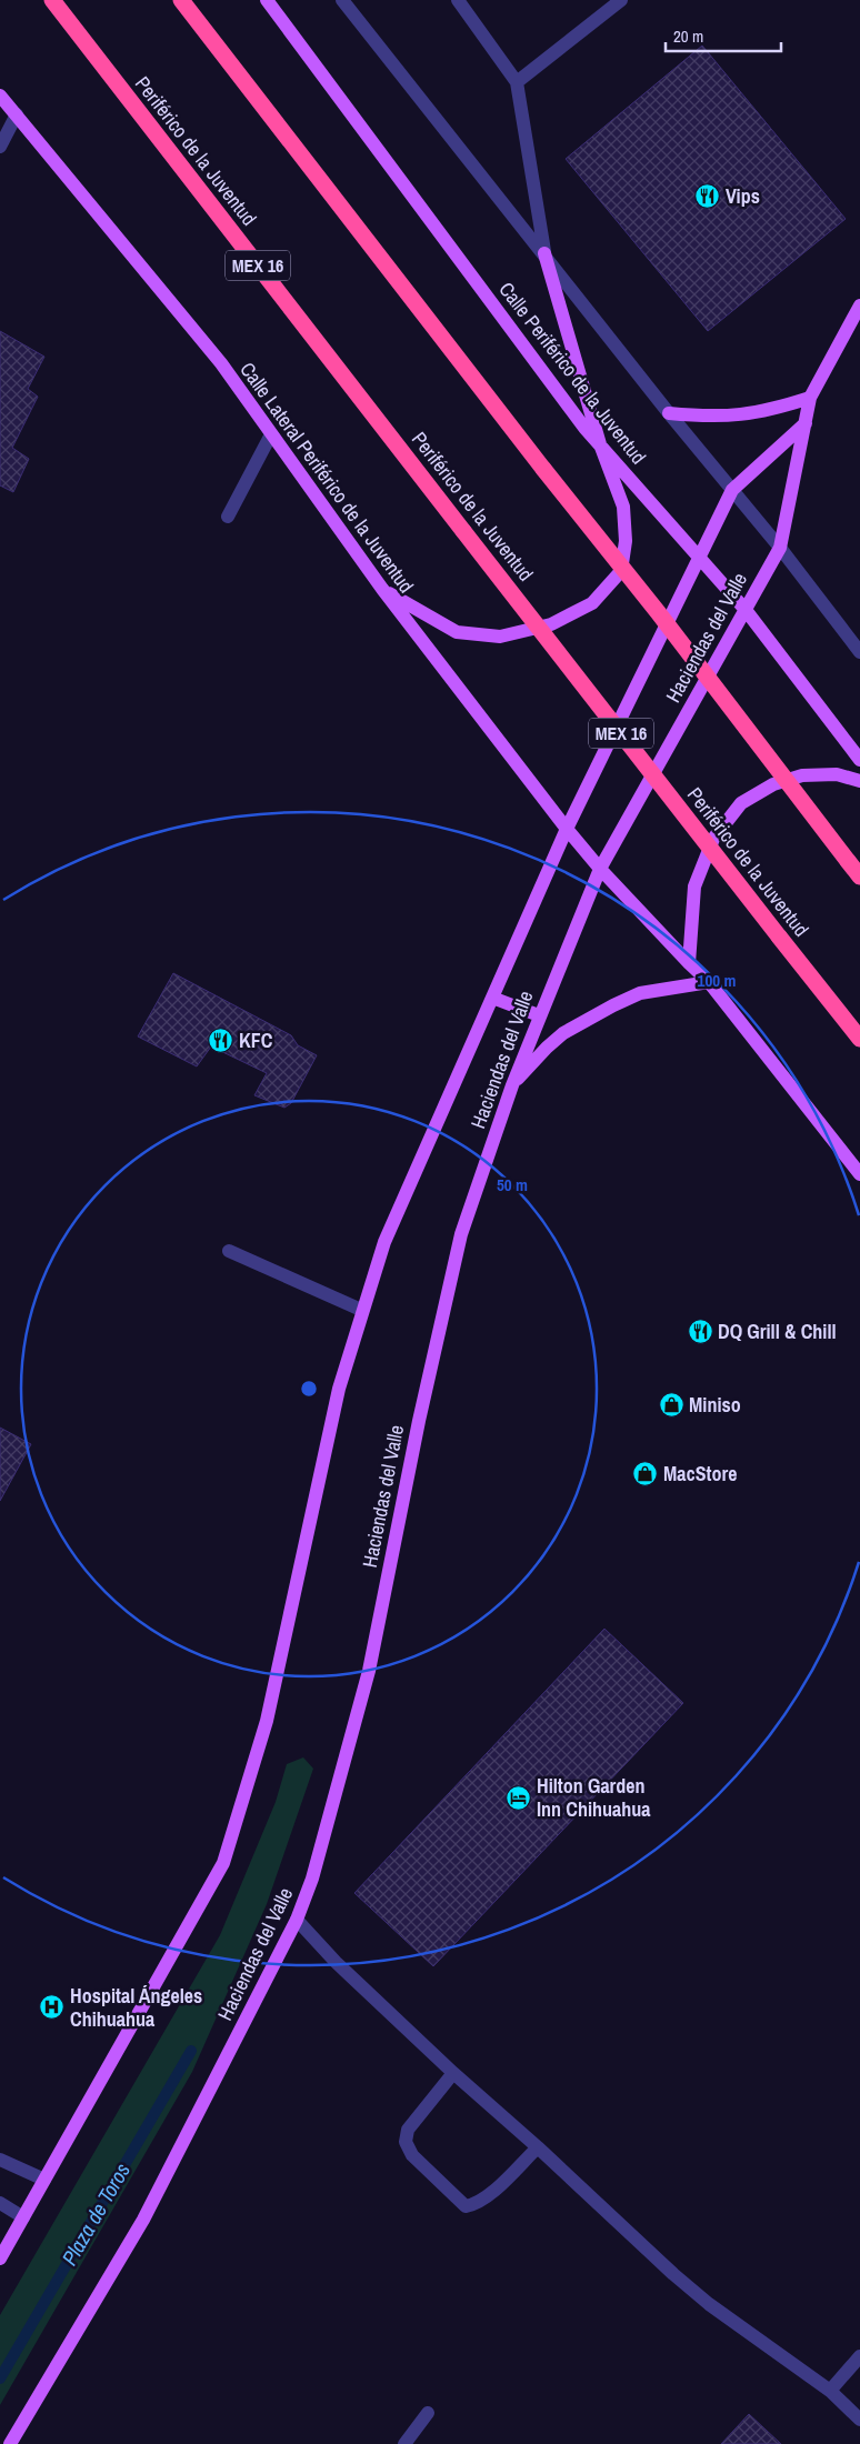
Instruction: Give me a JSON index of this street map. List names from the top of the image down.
{
  "streets": {
    "highway": ["Periférico de la Juventud", "MEX 16"],
    "main road": ["Calle Periférico de la Juventud", "Calle Lateral Periférico de la Juventud", "Haciendas del Valle"]
  },
  "crossings": [
    ["Calle Periférico de la Juventud", "Haciendas del Valle"],
    ["Calle Lateral Periférico de la Juventud", "Haciendas del Valle"]
  ],
  "water": ["Plaza de Toros"],
  "places": {
    "restaurant": ["Vips", "KFC", "DQ Grill & Chill"],
    "shop": ["Miniso", "MacStore"],
    "hotel": ["Hilton Garden Inn Chihuahua"],
    "hospital": ["Hospital Ángeles Chihuahua"]
  },
  "scale_bar": "20 m",
  "rings": ["100 m", "50 m"]
}
